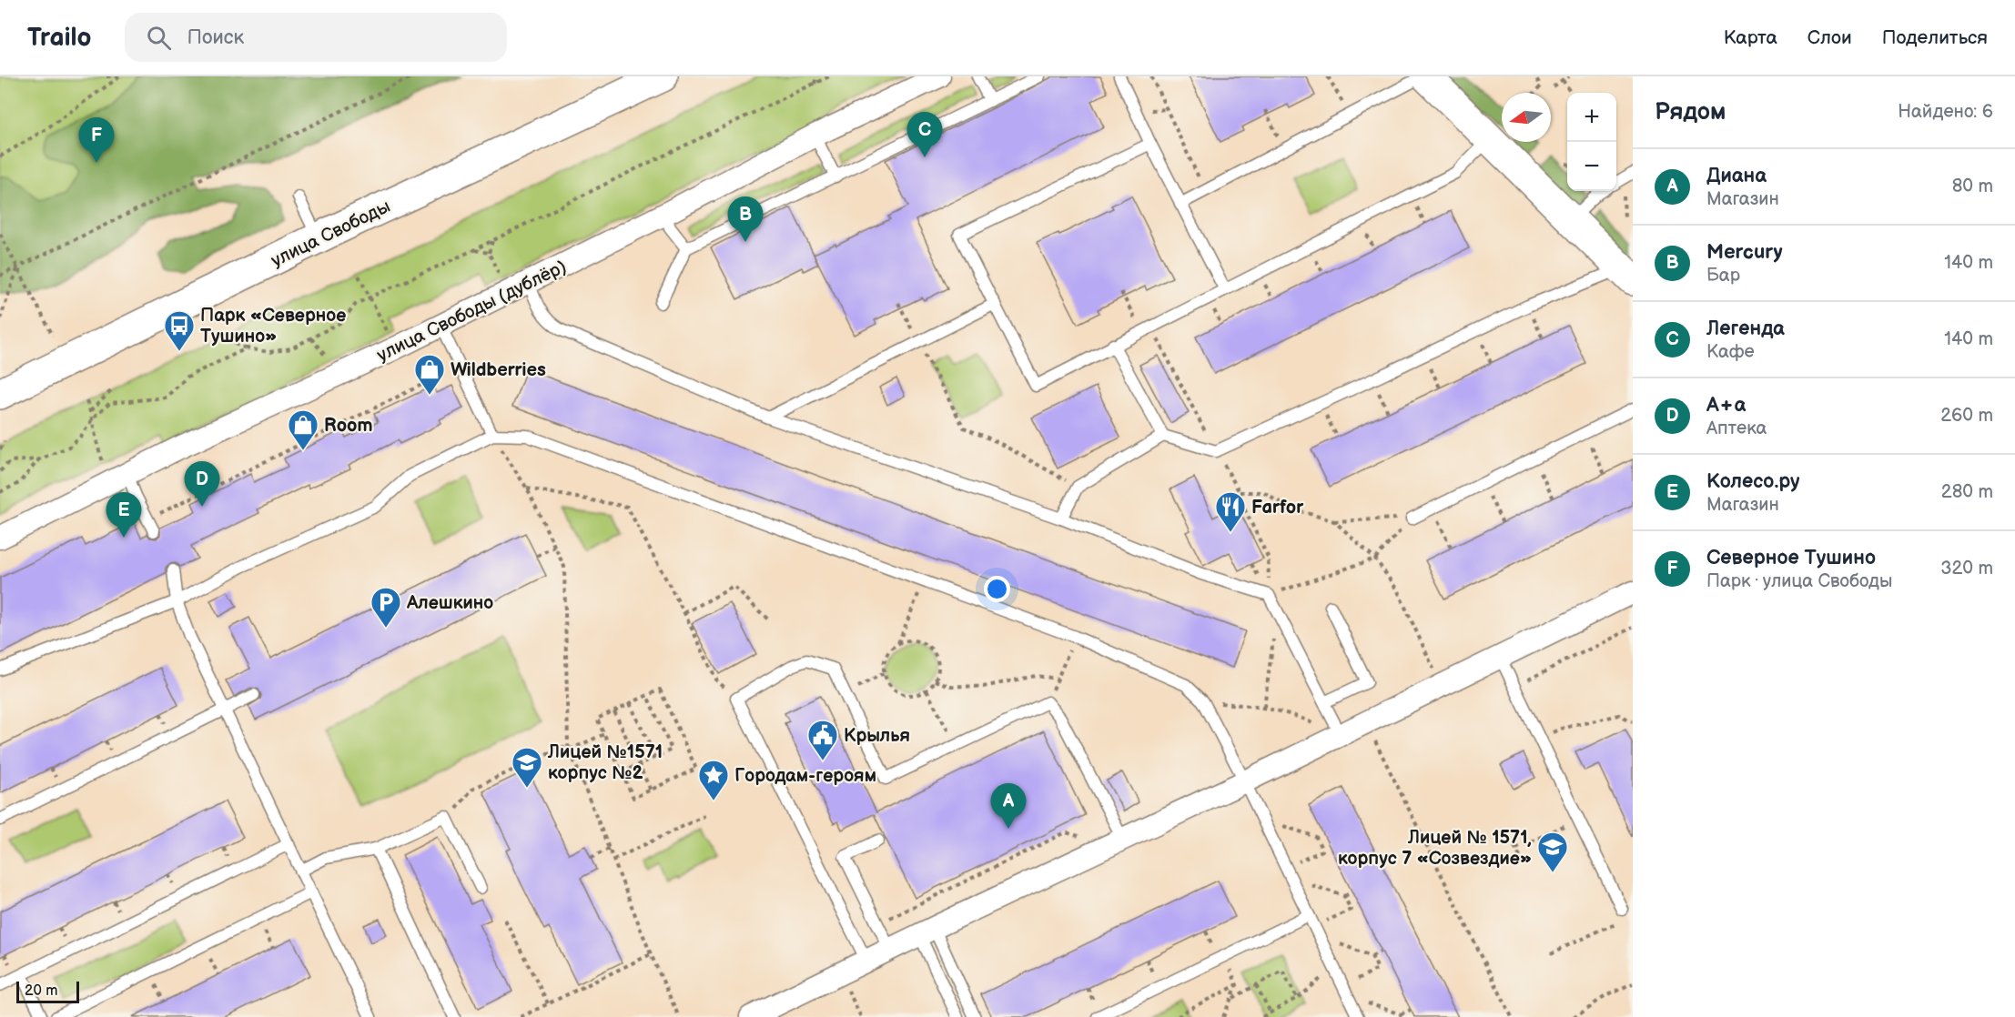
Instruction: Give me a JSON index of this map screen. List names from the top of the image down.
{
  "streets": {
    "main road": ["улица Свободы"],
    "street": ["улица Свободы (дублёр)"]
  },
  "places": {
    "bus stop": ["Парк «Северное Тушино»"],
    "shop": ["Wildberries", "Room"],
    "restaurant": ["Farfor"],
    "parking": ["Алешкино"],
    "public building": ["Крылья"],
    "school or university": ["Лицей №1571 корпус №2", "Лицей № 1571, корпус 7 «Созвездие»"],
    "place": ["Городам-героям"]
  },
  "scale_bar": "20 m",
  "north": "left",
  "page": {
    "header": "Trailo",
    "search": "Поиск",
    "nav": ["Карта", "Слои", "Поделиться"],
    "heading": ["Рядом", "Найдено: 6"],
    "map_buttons": ["+", "−"],
    "pins": [
      "C",
      "F",
      "B",
      "D",
      "E",
      "A"
    ],
    "list": [
      {
        "mark": "A",
        "name": "Диана",
        "note": "Магазин",
        "value": "80 m"
      },
      {
        "mark": "B",
        "name": "Mercury",
        "note": "Бар",
        "value": "140 m"
      },
      {
        "mark": "C",
        "name": "Легенда",
        "note": "Кафе",
        "value": "140 m"
      },
      {
        "mark": "D",
        "name": "А+а",
        "note": "Аптека",
        "value": "260 m"
      },
      {
        "mark": "E",
        "name": "Колесо.ру",
        "note": "Магазин",
        "value": "280 m"
      },
      {
        "mark": "F",
        "name": "Северное Тушино",
        "note": "Парк · улица Свободы",
        "value": "320 m"
      }
    ],
    "scale": "20 m"
  }
}
